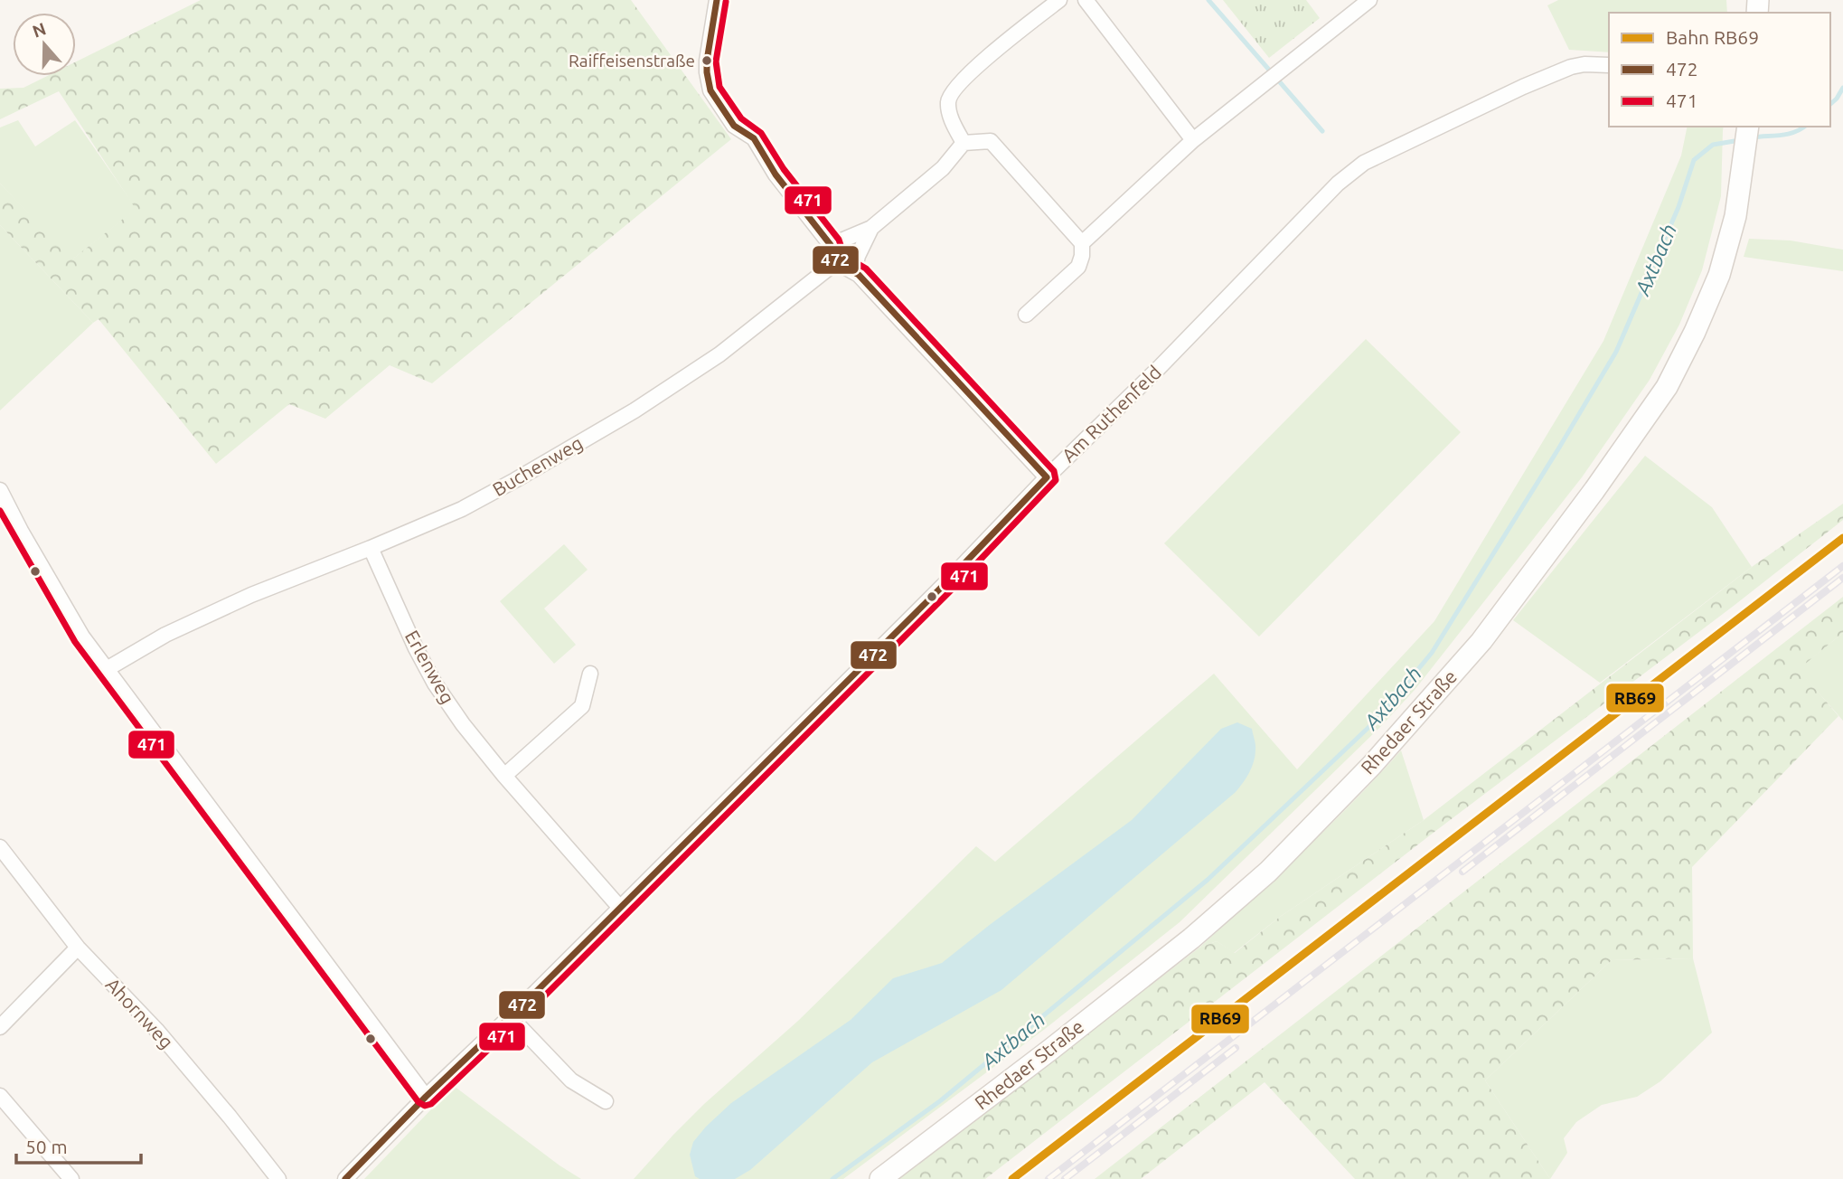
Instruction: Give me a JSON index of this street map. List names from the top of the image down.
{
  "streets": {
    "street": [
      "Am Ruthenfeld",
      "Buchenweg",
      "Erlenweg",
      "Rhedaer Straße",
      "Ahornweg"
    ]
  },
  "crossings": [
    ["Am Ruthenfeld", "Erlenweg"],
    ["Buchenweg", "Erlenweg"]
  ],
  "water": ["Axtbach"],
  "places": ["Raiffeisenstraße"],
  "lines": ["transit line 472", "transit line 471", "rail line RB69"],
  "legend": ["Bahn RB69", "472", "471"],
  "scale_bar": "50 m",
  "north": "top"
}
